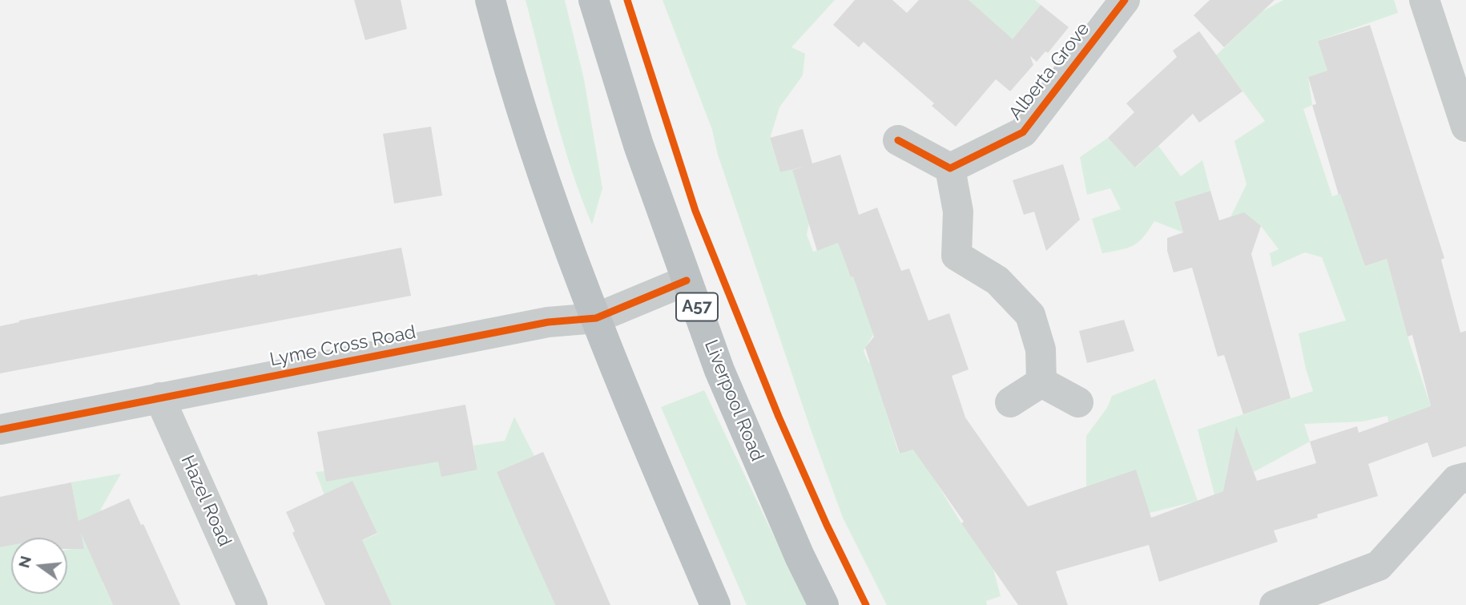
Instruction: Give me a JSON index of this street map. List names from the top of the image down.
{
  "streets": {
    "highway": ["A57", "Liverpool Road"],
    "street": ["Alberta Grove", "Lyme Cross Road", "Hazel Road"]
  },
  "crossings": [
    ["Lyme Cross Road", "Liverpool Road"],
    ["Lyme Cross Road", "Hazel Road"]
  ],
  "north": "left"
}
